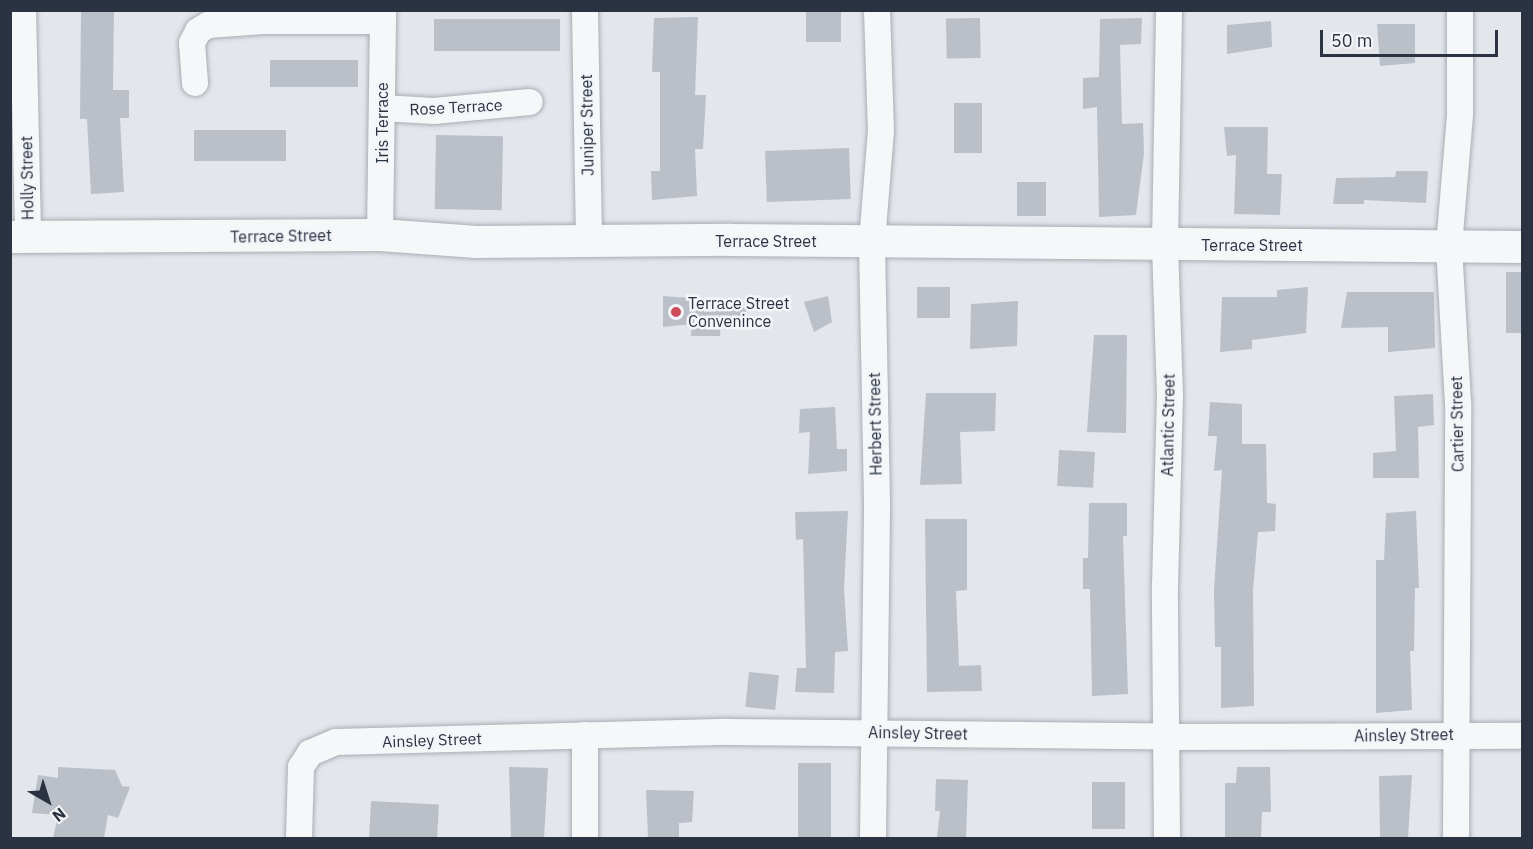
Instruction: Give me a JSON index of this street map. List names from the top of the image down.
{
  "streets": {
    "street": [
      "Rose Terrace",
      "Iris Terrace",
      "Juniper Street",
      "Holly Street",
      "Terrace Street",
      "Herbert Street",
      "Cartier Street",
      "Atlantic Street",
      "Ainsley Street"
    ]
  },
  "crossings": [
    ["Rose Terrace", "Iris Terrace"],
    ["Iris Terrace", "Terrace Street"],
    ["Juniper Street", "Terrace Street"],
    ["Holly Street", "Terrace Street"],
    ["Terrace Street", "Herbert Street"],
    ["Terrace Street", "Cartier Street"],
    ["Terrace Street", "Atlantic Street"],
    ["Herbert Street", "Ainsley Street"],
    ["Cartier Street", "Ainsley Street"],
    ["Atlantic Street", "Ainsley Street"]
  ],
  "places": ["Terrace Street Convenince"],
  "scale_bar": "50 m",
  "north": "bottom right"
}
